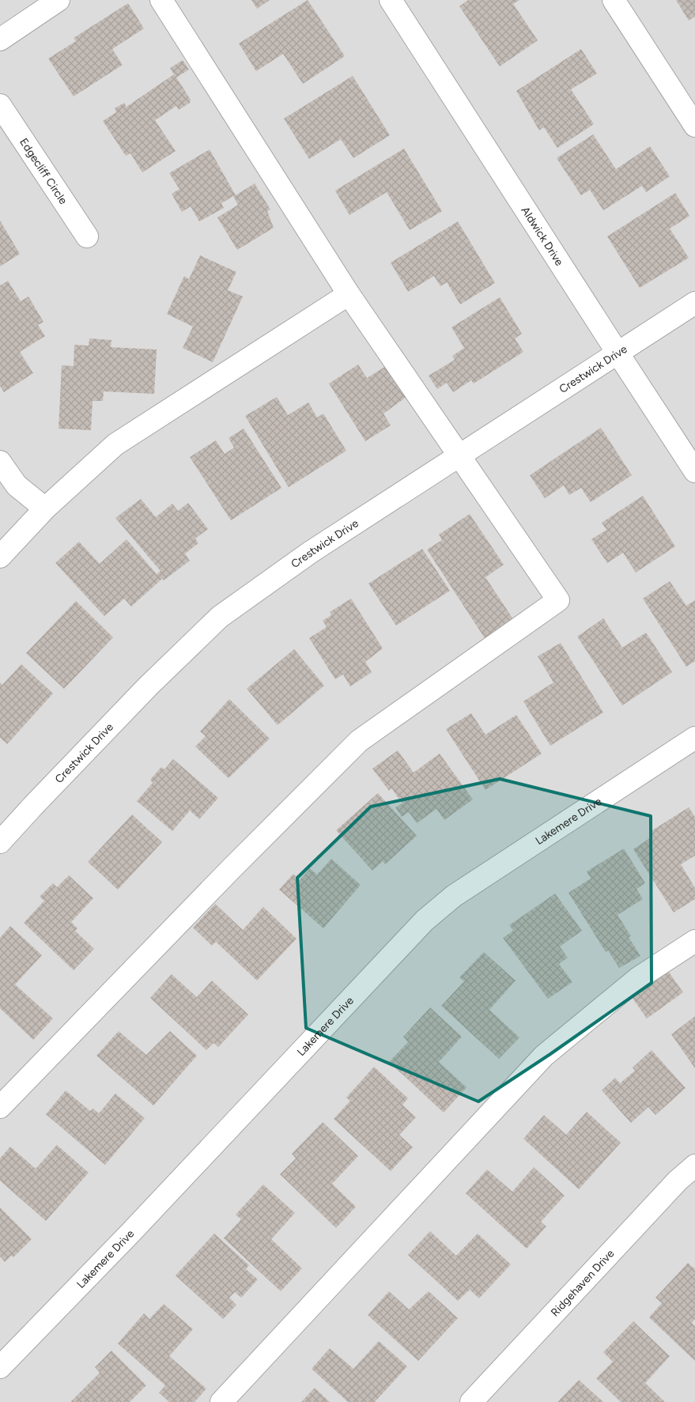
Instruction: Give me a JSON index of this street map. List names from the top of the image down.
{
  "streets": {
    "street": [
      "Edgecliff Circle",
      "Aldwick Drive",
      "Crestwick Drive",
      "Lakemere Drive",
      "Ridgehaven Drive"
    ]
  },
  "crossings": [
    ["Aldwick Drive", "Crestwick Drive"]
  ]
}
